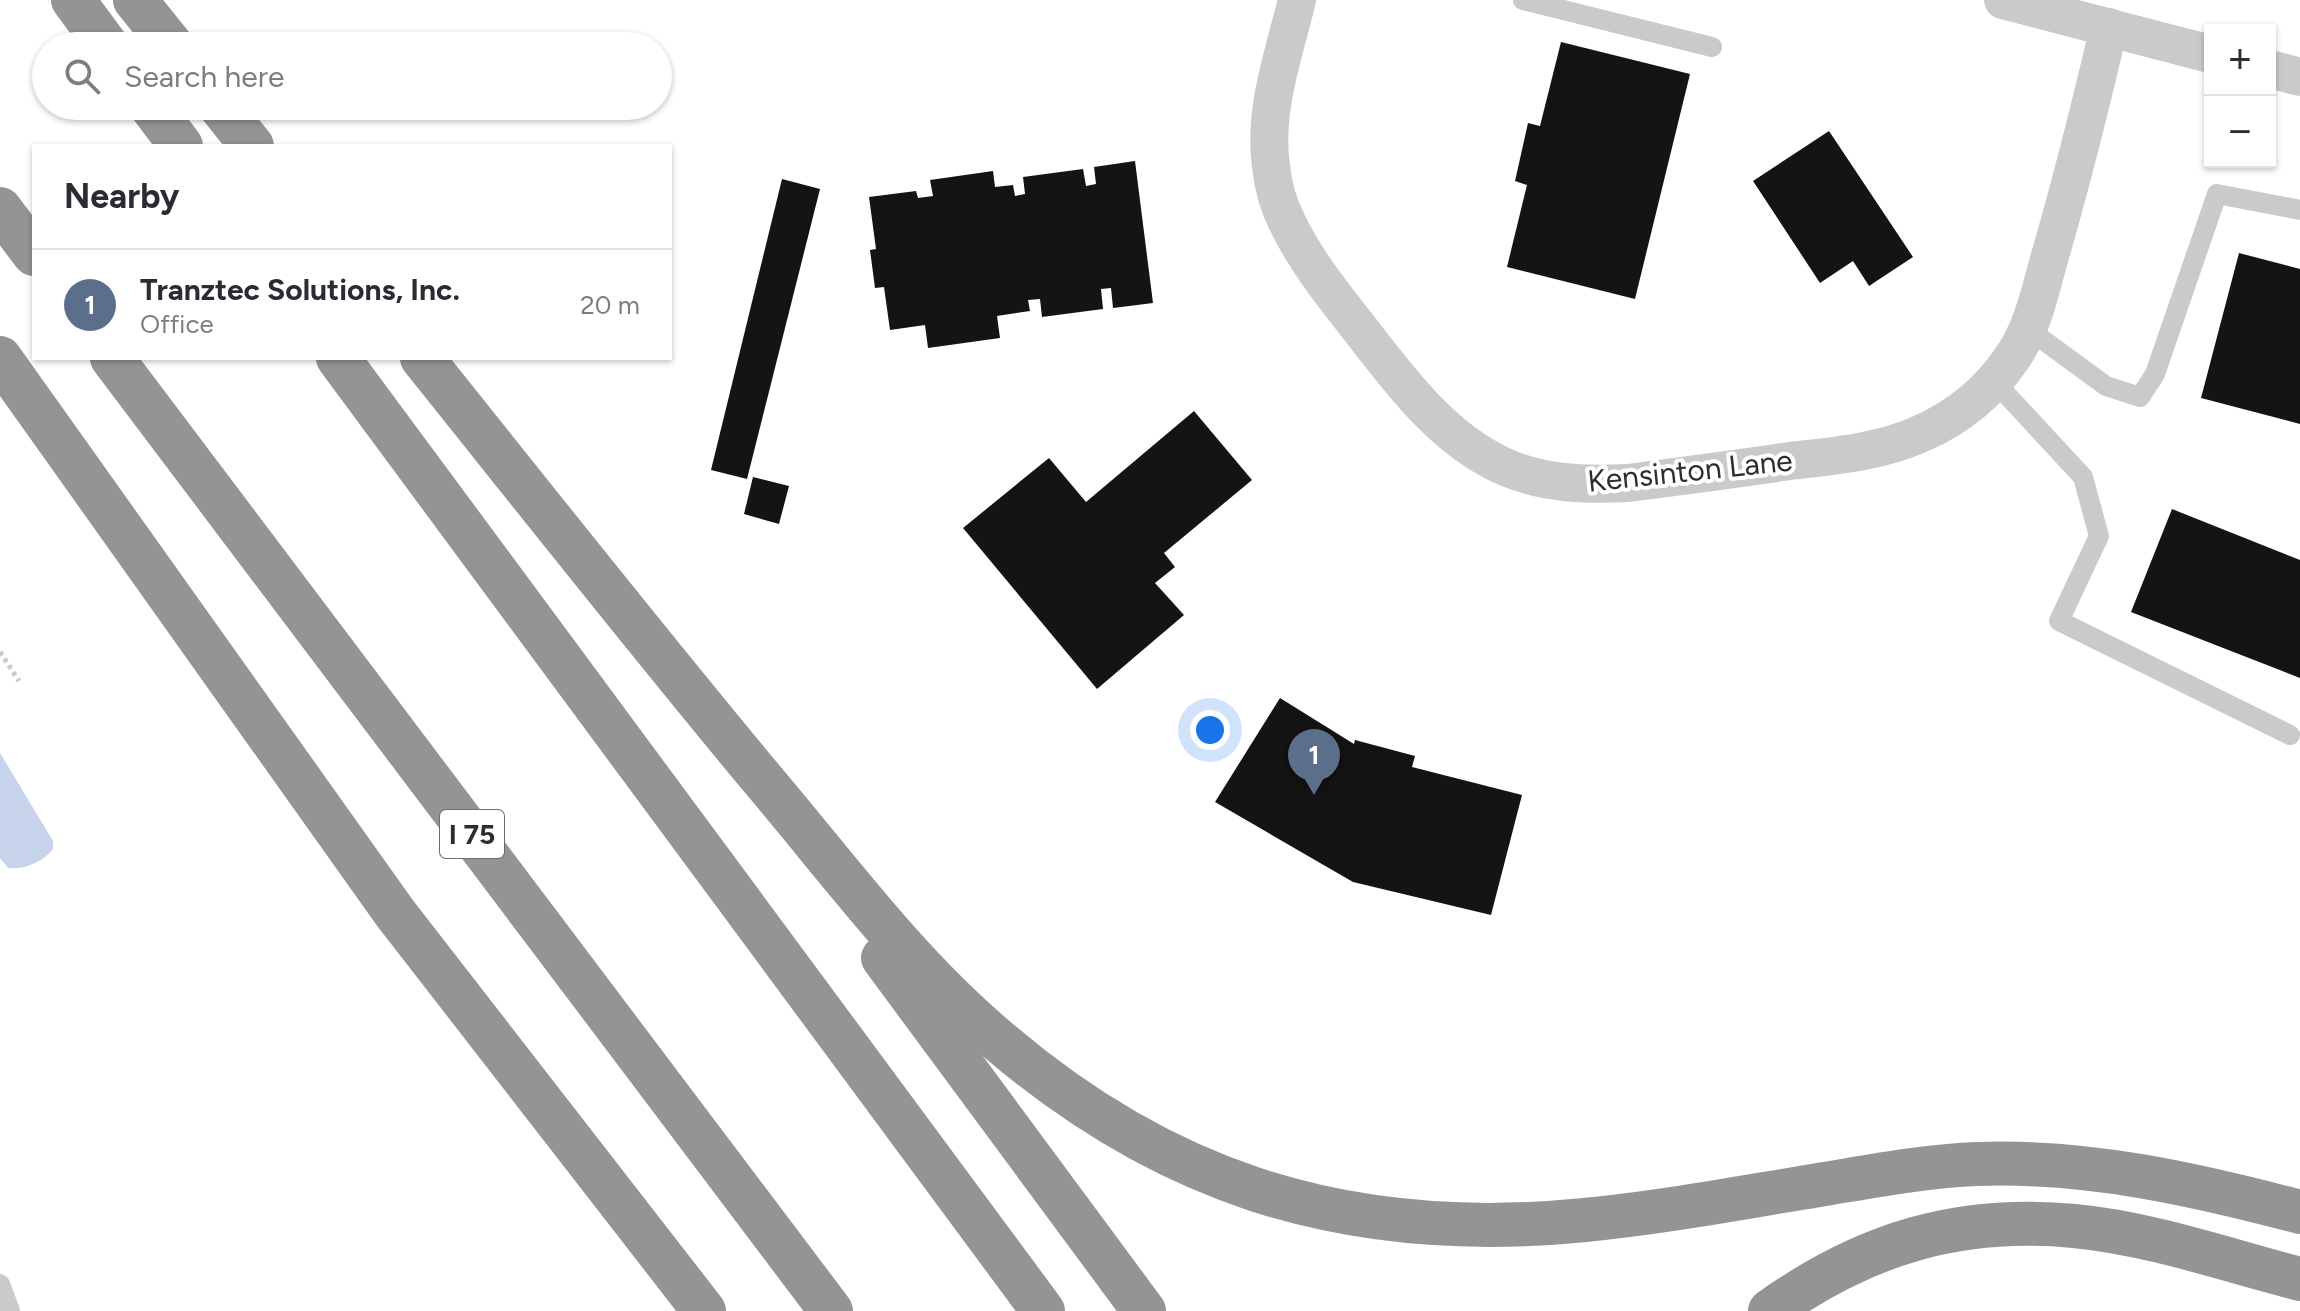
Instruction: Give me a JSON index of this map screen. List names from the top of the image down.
{
  "streets": {
    "highway": ["I 75"],
    "street": ["Kensinton Lane"]
  },
  "page": {
    "map_buttons": ["+", "−"],
    "search": "Search here",
    "heading": "Nearby",
    "list": [
      {
        "mark": "1",
        "name": "Tranztec Solutions, Inc.",
        "note": "Office",
        "value": "20 m"
      }
    ],
    "pins": "1"
  }
}
